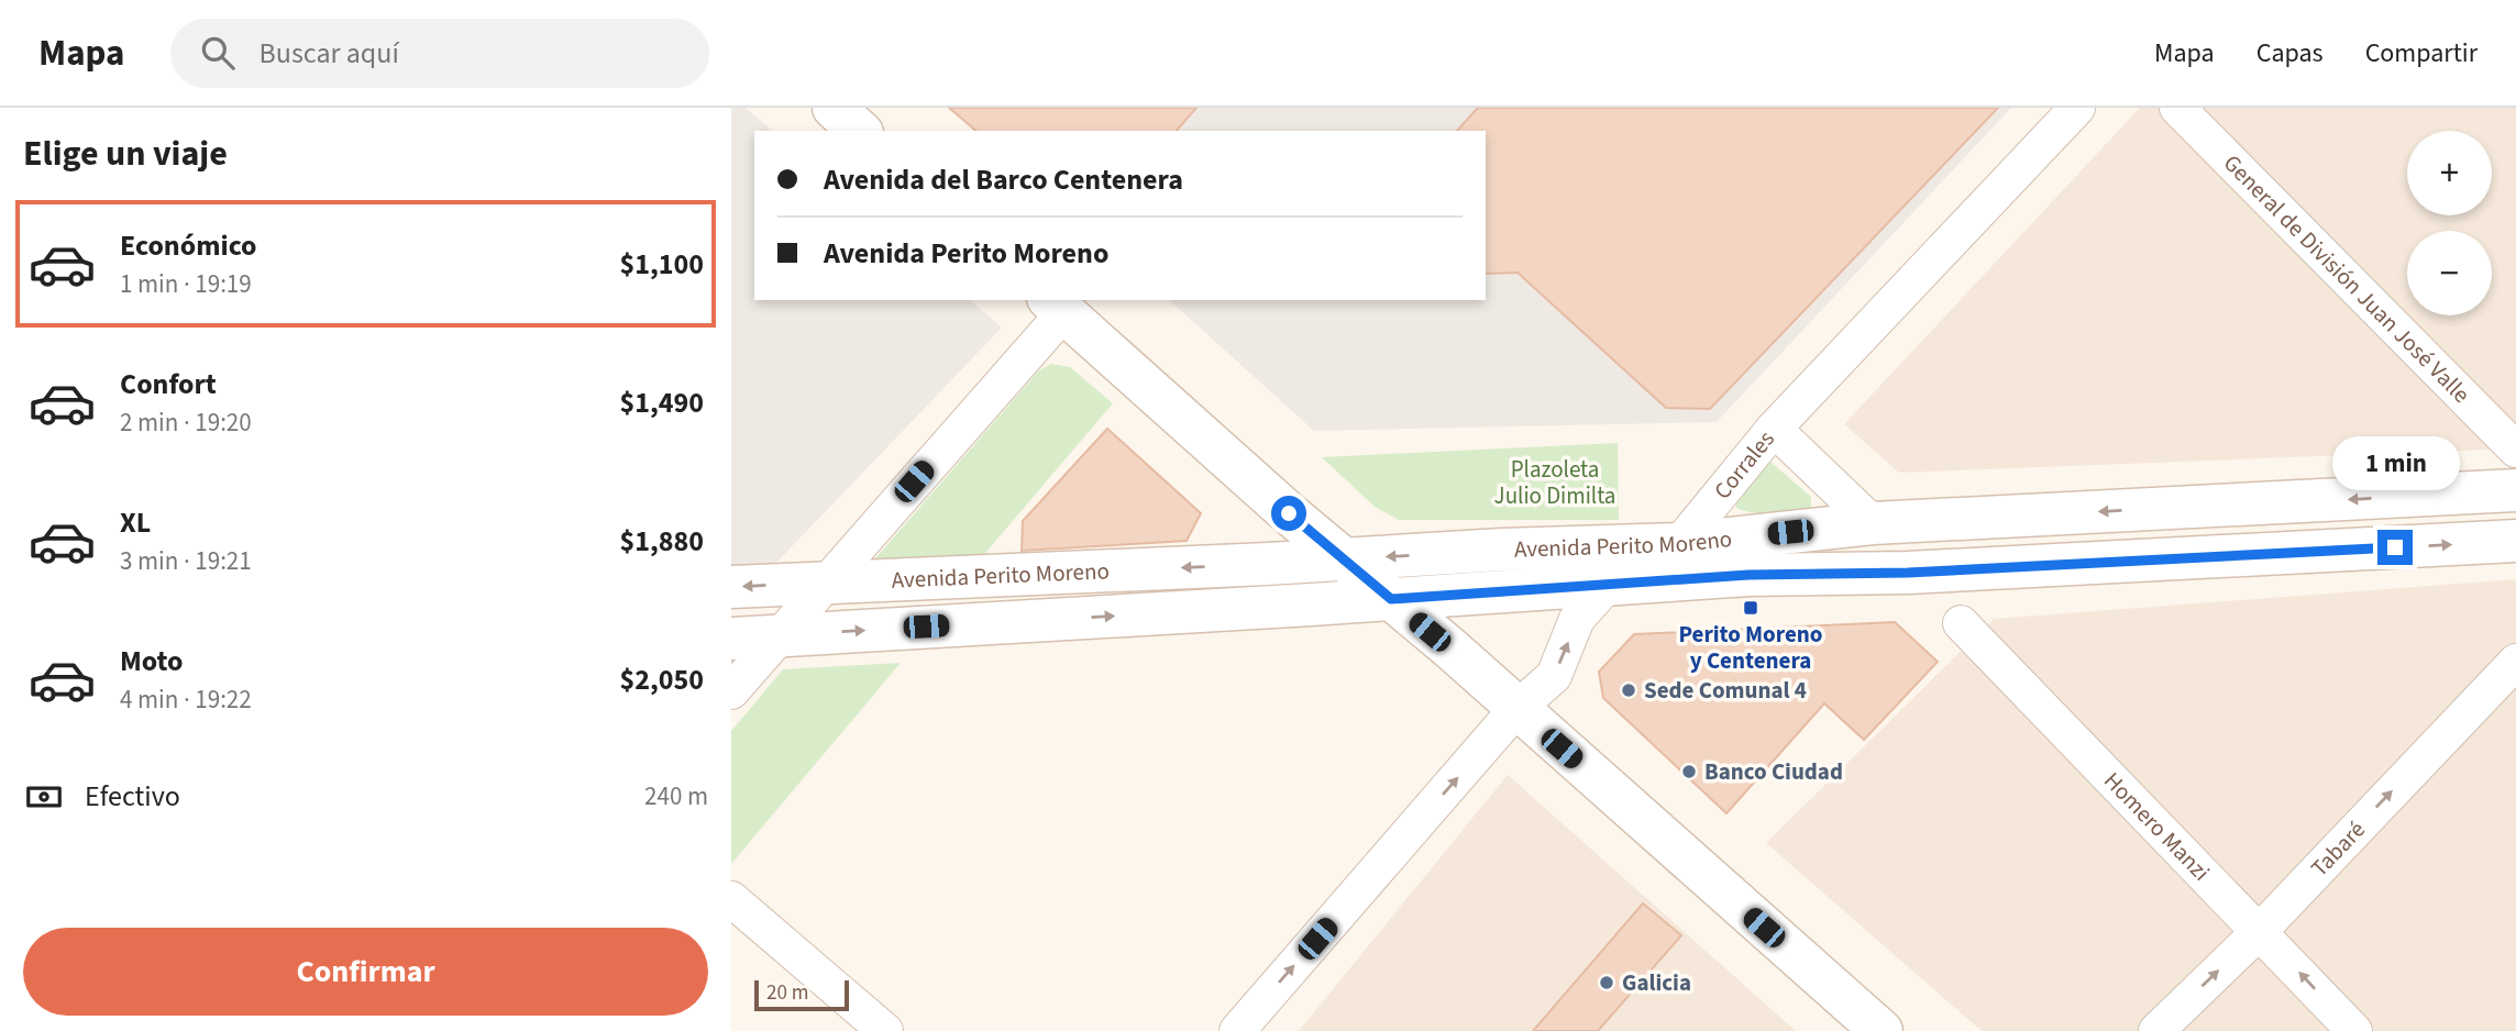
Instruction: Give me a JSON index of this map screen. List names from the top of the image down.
{
  "streets": {
    "main road": ["Avenida Perito Moreno"],
    "street": [
      "General de División Juan José Valle",
      "Corrales",
      "Homero Manzi",
      "Tabaré"
    ]
  },
  "crossings": [
    ["Corrales", "Avenida Perito Moreno"],
    ["Homero Manzi", "Tabaré"]
  ],
  "one_way": ["Corrales", "Tabaré"],
  "parks": ["Plazoleta Julio Dimilta"],
  "places": {
    "transit": ["Perito Moreno y Centenera"],
    "other": ["Sede Comunal 4", "Banco Ciudad", "Galicia"]
  },
  "scale_bar": "20 m",
  "page": {
    "header": "Mapa",
    "search": "Buscar aquí",
    "nav": ["Mapa", "Capas", "Compartir"],
    "heading": "Elige un viaje",
    "map_buttons": ["+", "−"],
    "banner": ["Avenida del Barco Centenera", "Avenida Perito Moreno"],
    "list": [
      {
        "name": "Económico",
        "note": "1 min · 19:19",
        "value": "$1,100"
      },
      {
        "name": "Confort",
        "note": "2 min · 19:20",
        "value": "$1,490"
      },
      {
        "name": "XL",
        "note": "3 min · 19:21",
        "value": "$1,880"
      },
      {
        "name": "Moto",
        "note": "4 min · 19:22",
        "value": "$2,050"
      }
    ],
    "bubble": "1 min",
    "pay": ["Efectivo", "240 m"],
    "buttons": "Confirmar",
    "scale": "20 m"
  }
}
